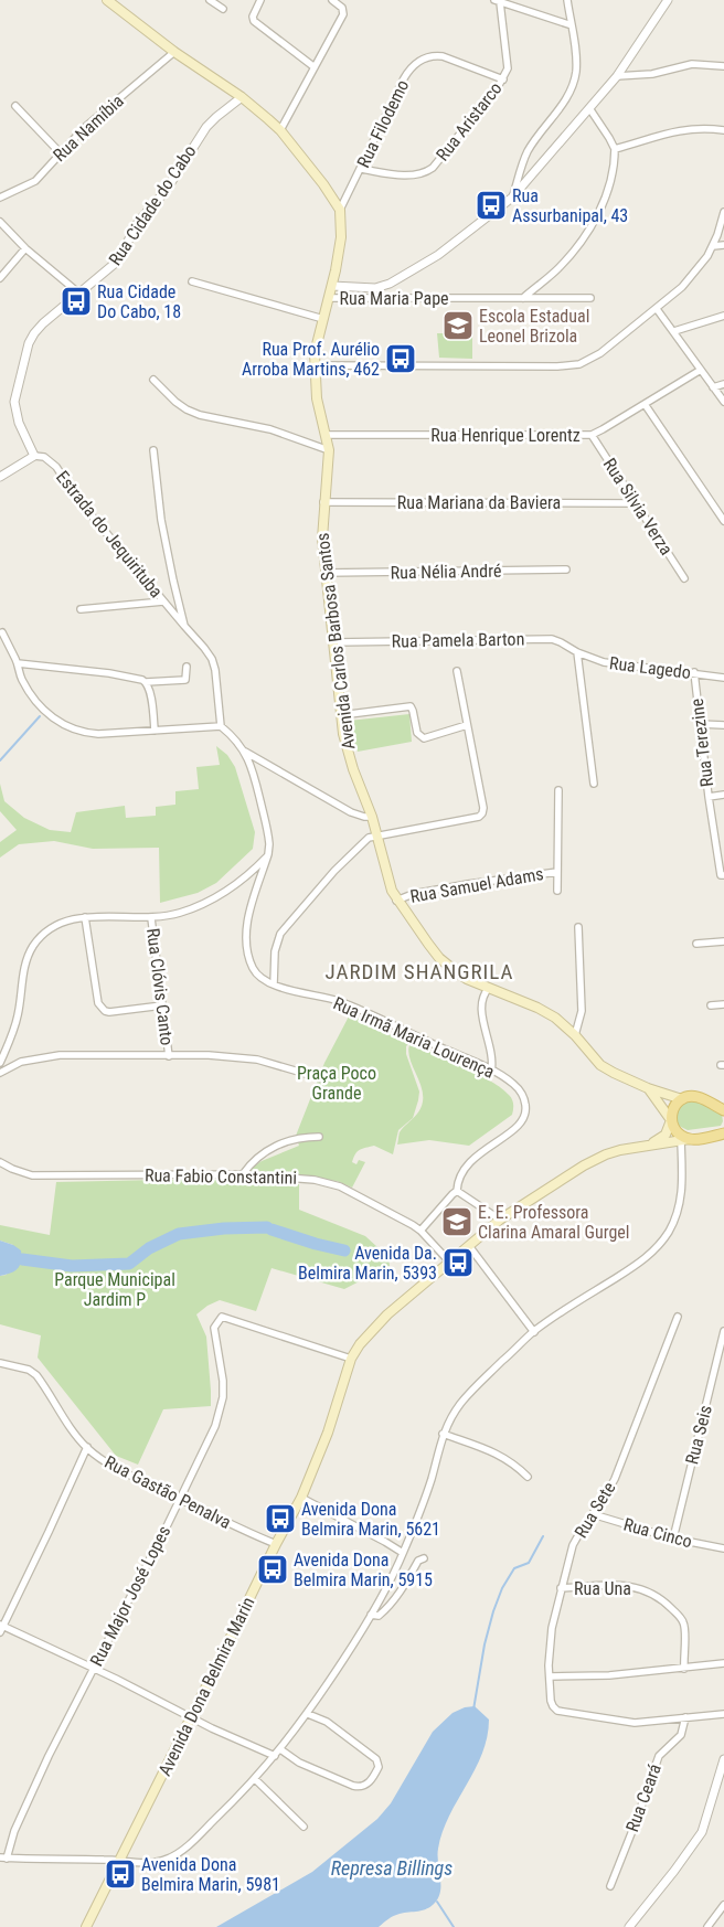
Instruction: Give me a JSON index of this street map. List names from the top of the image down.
{
  "streets": {
    "main road": ["Avenida Carlos Barbosa Santos", "Avenida Dona Belmira Marin"],
    "street": [
      "Rua Aristarco",
      "Rua Filodemo",
      "Rua Namíbia",
      "Rua Cidade do Cabo",
      "Rua Maria Pape",
      "Rua Henrique Lorentz",
      "Rua Mariana da Baviera",
      "Rua Silvia Verza",
      "Estrada do Jequirituba",
      "Rua Nélia André",
      "Rua Pamela Barton",
      "Rua Lagedo",
      "Rua Terezine",
      "Rua Samuel Adams",
      "Rua Clóvis Canto",
      "Rua Irmã Maria Lourença",
      "Rua Fabio Constantini",
      "Rua Seis",
      "Rua Gastão Penalva",
      "Rua Sete",
      "Rua Cinco",
      "Rua Una",
      "Rua Major José Lopes",
      "Rua Ceará"
    ]
  },
  "crossings": [
    ["Rua Aristarco", "Rua Filodemo"],
    ["Rua Filodemo", "Avenida Carlos Barbosa Santos"],
    ["Rua Cidade do Cabo", "Estrada do Jequirituba"],
    ["Rua Maria Pape", "Avenida Carlos Barbosa Santos"],
    ["Rua Henrique Lorentz", "Rua Silvia Verza"],
    ["Rua Henrique Lorentz", "Avenida Carlos Barbosa Santos"],
    ["Rua Mariana da Baviera", "Rua Silvia Verza"],
    ["Rua Mariana da Baviera", "Avenida Carlos Barbosa Santos"],
    ["Estrada do Jequirituba", "Rua Irmã Maria Lourença"],
    ["Rua Nélia André", "Avenida Carlos Barbosa Santos"],
    ["Rua Pamela Barton", "Avenida Carlos Barbosa Santos"],
    ["Rua Pamela Barton", "Rua Lagedo"],
    ["Avenida Carlos Barbosa Santos", "Rua Samuel Adams"],
    ["Avenida Carlos Barbosa Santos", "Avenida Dona Belmira Marin"],
    ["Rua Lagedo", "Rua Terezine"],
    ["Rua Fabio Constantini", "Avenida Dona Belmira Marin"],
    ["Rua Seis", "Rua Cinco"],
    ["Rua Gastão Penalva", "Rua Major José Lopes"],
    ["Rua Gastão Penalva", "Avenida Dona Belmira Marin"],
    ["Rua Sete", "Rua Cinco"],
    ["Rua Sete", "Rua Una"],
    ["Rua Sete", "Rua Ceará"],
    ["Rua Major José Lopes", "Avenida Dona Belmira Marin"]
  ],
  "districts": ["JARDIM SHANGRILA"],
  "water": ["Represa Billings"],
  "parks": ["Praça Poco Grande", "Parque Municipal Jardim P"],
  "places": {
    "bus stop": [
      "Rua Assurbanipal, 43",
      "Rua Cidade Do Cabo, 18",
      "Rua Prof. Aurélio Arroba Martins, 462",
      "Avenida Da. Belmira Marin, 5393",
      "Avenida Dona Belmira Marin, 5621",
      "Avenida Dona Belmira Marin, 5915",
      "Avenida Dona Belmira Marin, 5981"
    ],
    "school or university": ["Escola Estadual Leonel Brizola", "E. E. Professora Clarina Amaral Gurgel"]
  }
}
